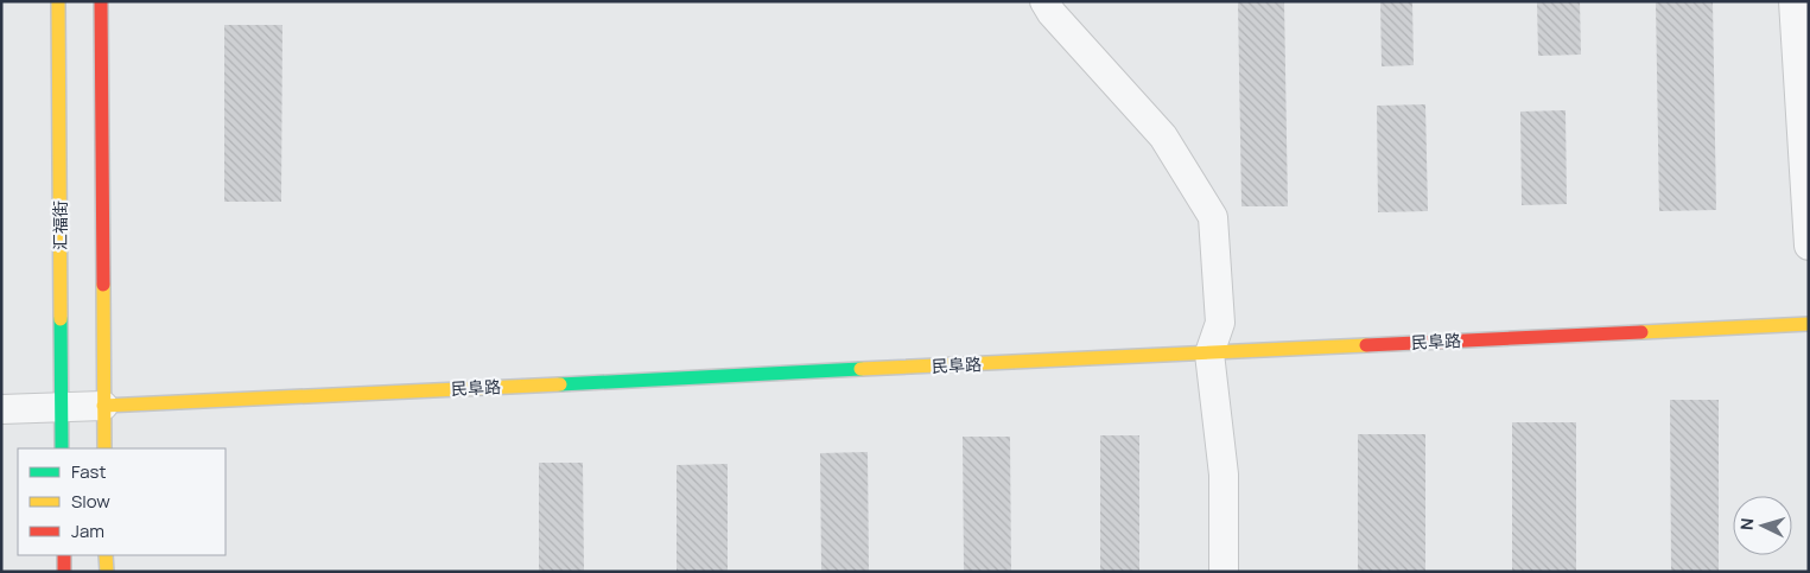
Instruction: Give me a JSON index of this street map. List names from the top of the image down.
{
  "streets": {
    "street": ["汇福街", "民阜路"]
  },
  "legend": ["Fast", "Slow", "Jam"],
  "north": "left"
}
